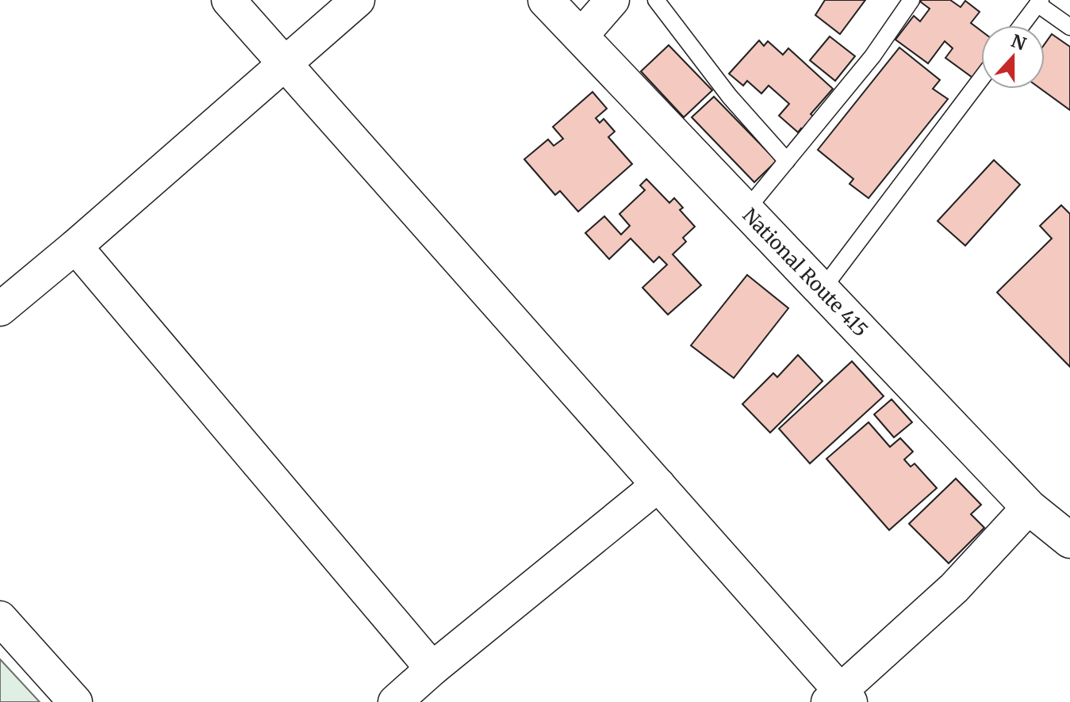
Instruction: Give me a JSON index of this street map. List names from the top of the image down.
{
  "streets": {
    "highway": ["National Route 415"]
  },
  "north": "top"
}
